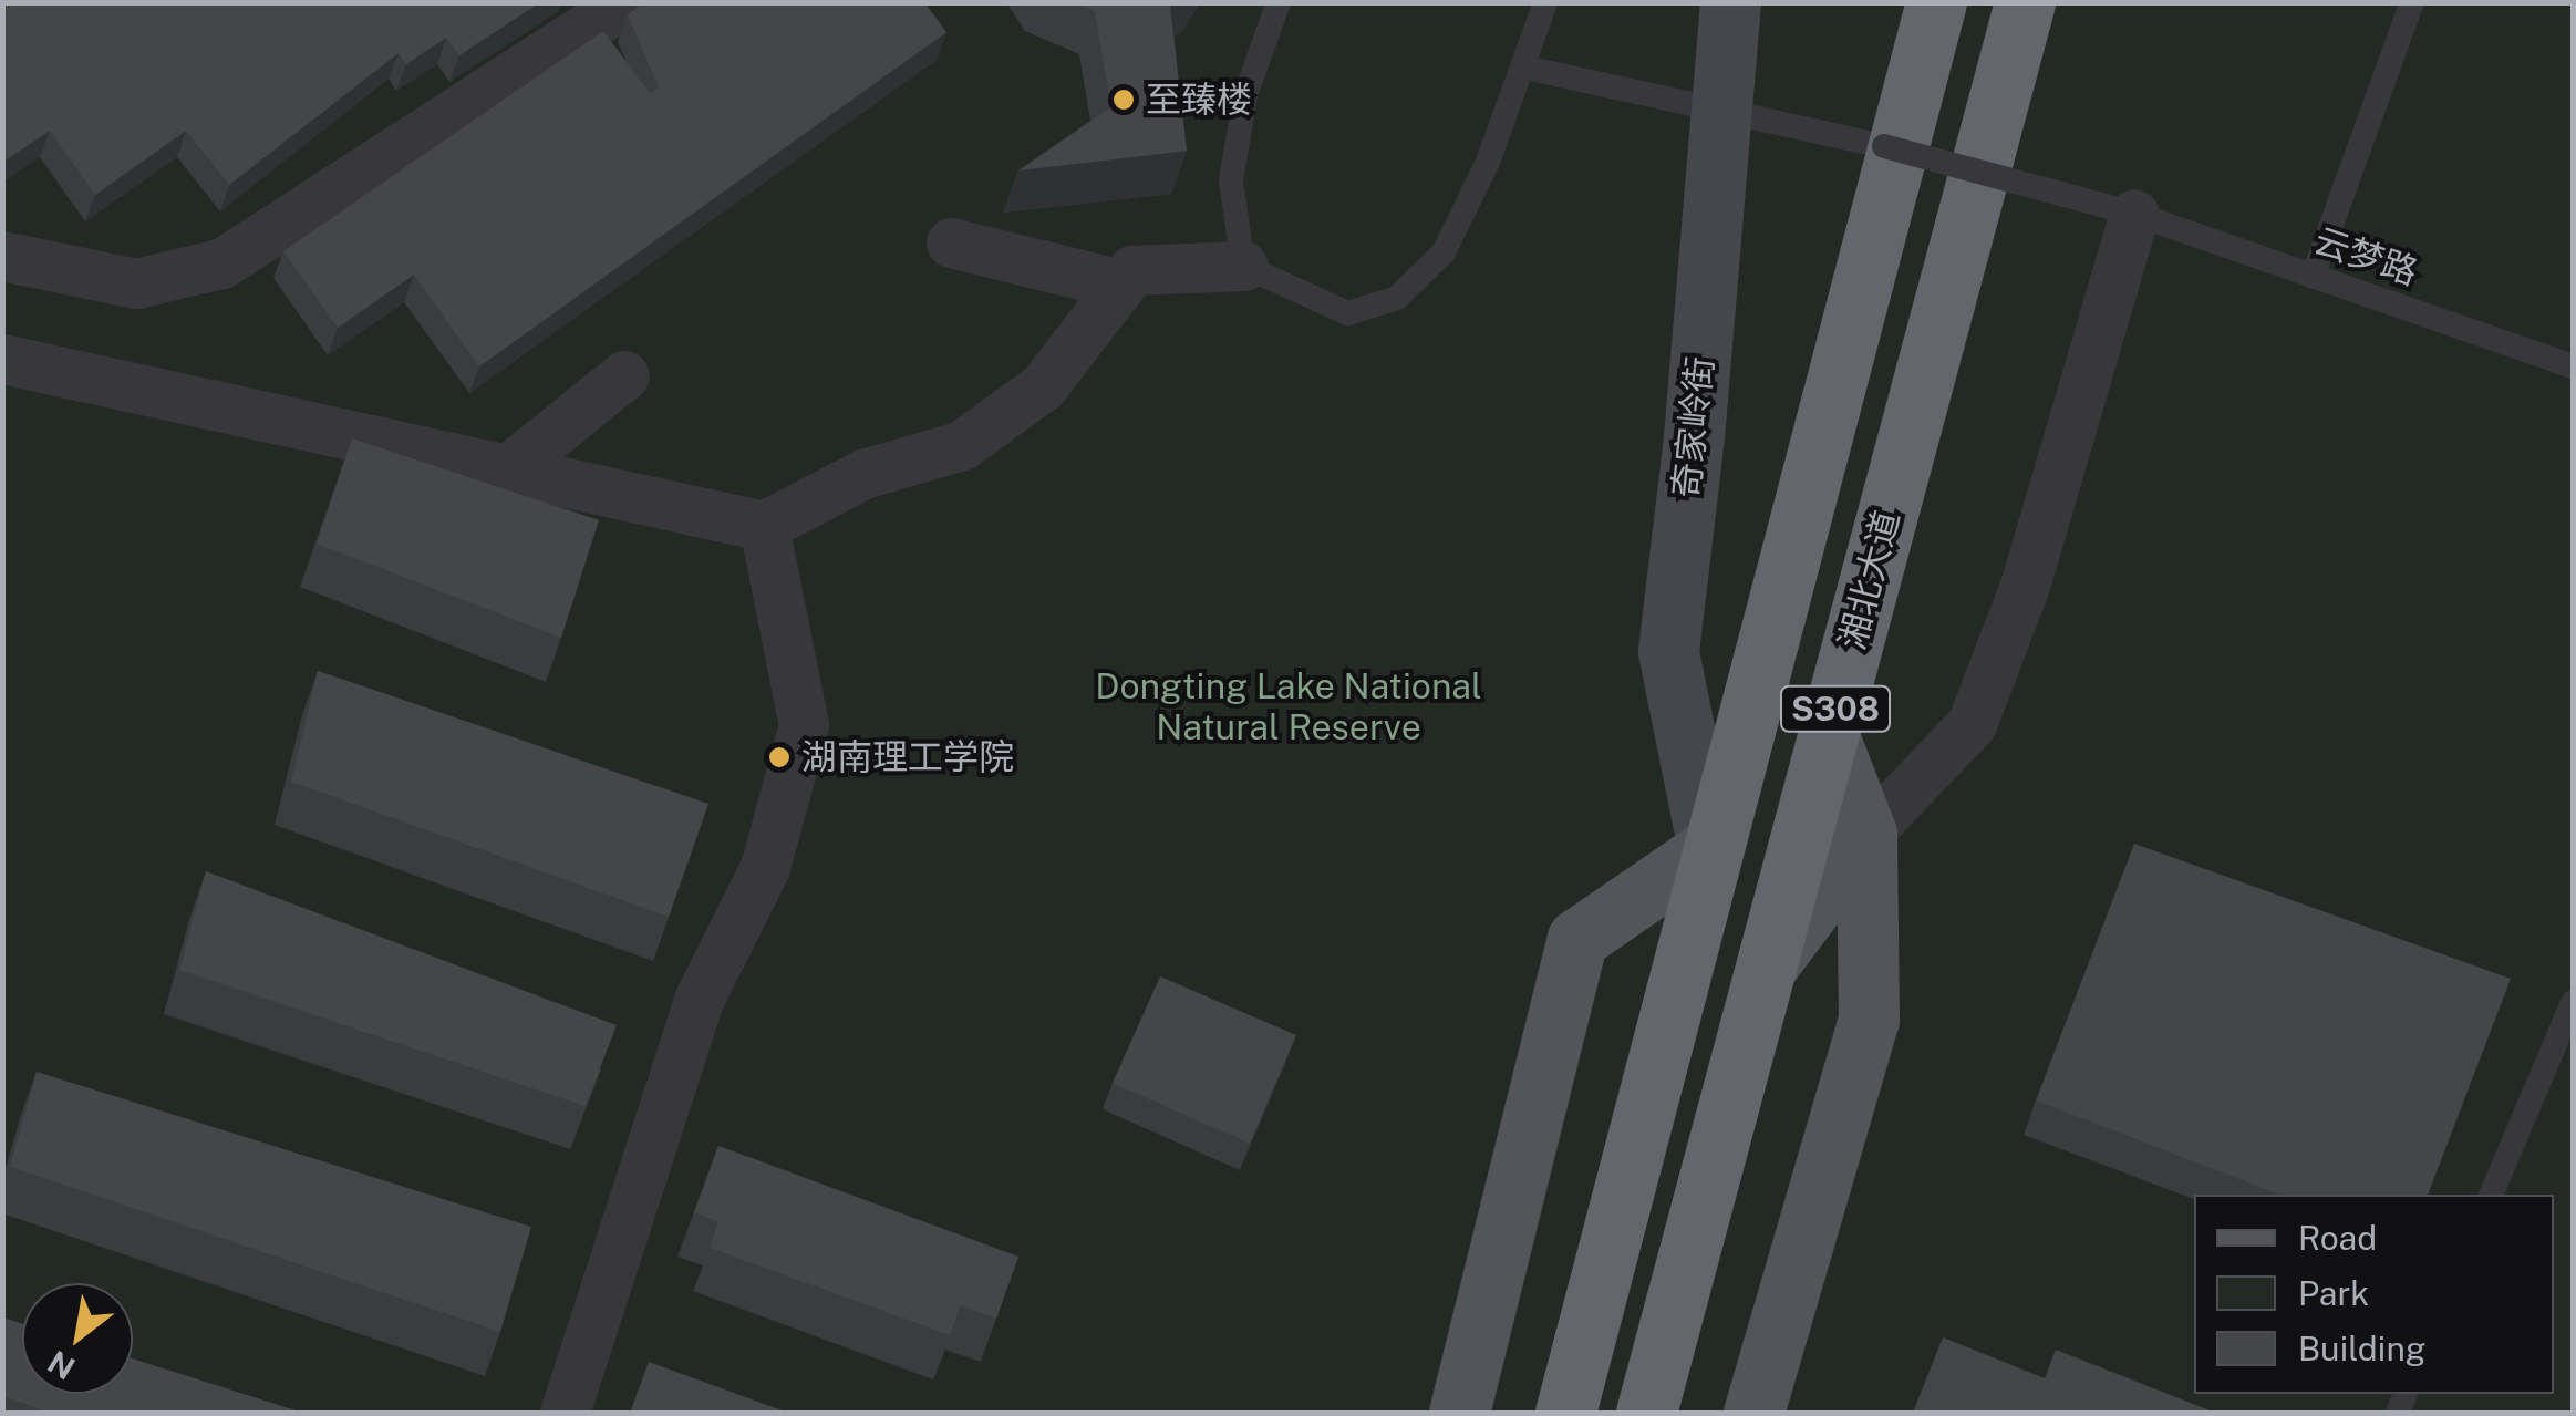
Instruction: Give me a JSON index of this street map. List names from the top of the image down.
{
  "streets": {
    "highway": ["湘北大道", "S308"],
    "street": ["奇家岭街"],
    "lane": ["云梦路"]
  },
  "crossings": [
    ["云梦路", "奇家岭街"],
    ["奇家岭街", "S308"]
  ],
  "parks": ["Dongting Lake National Natural Reserve"],
  "places": ["至臻楼", "湖南理工学院"],
  "legend": ["Road", "Park", "Building"],
  "north": "bottom left"
}
